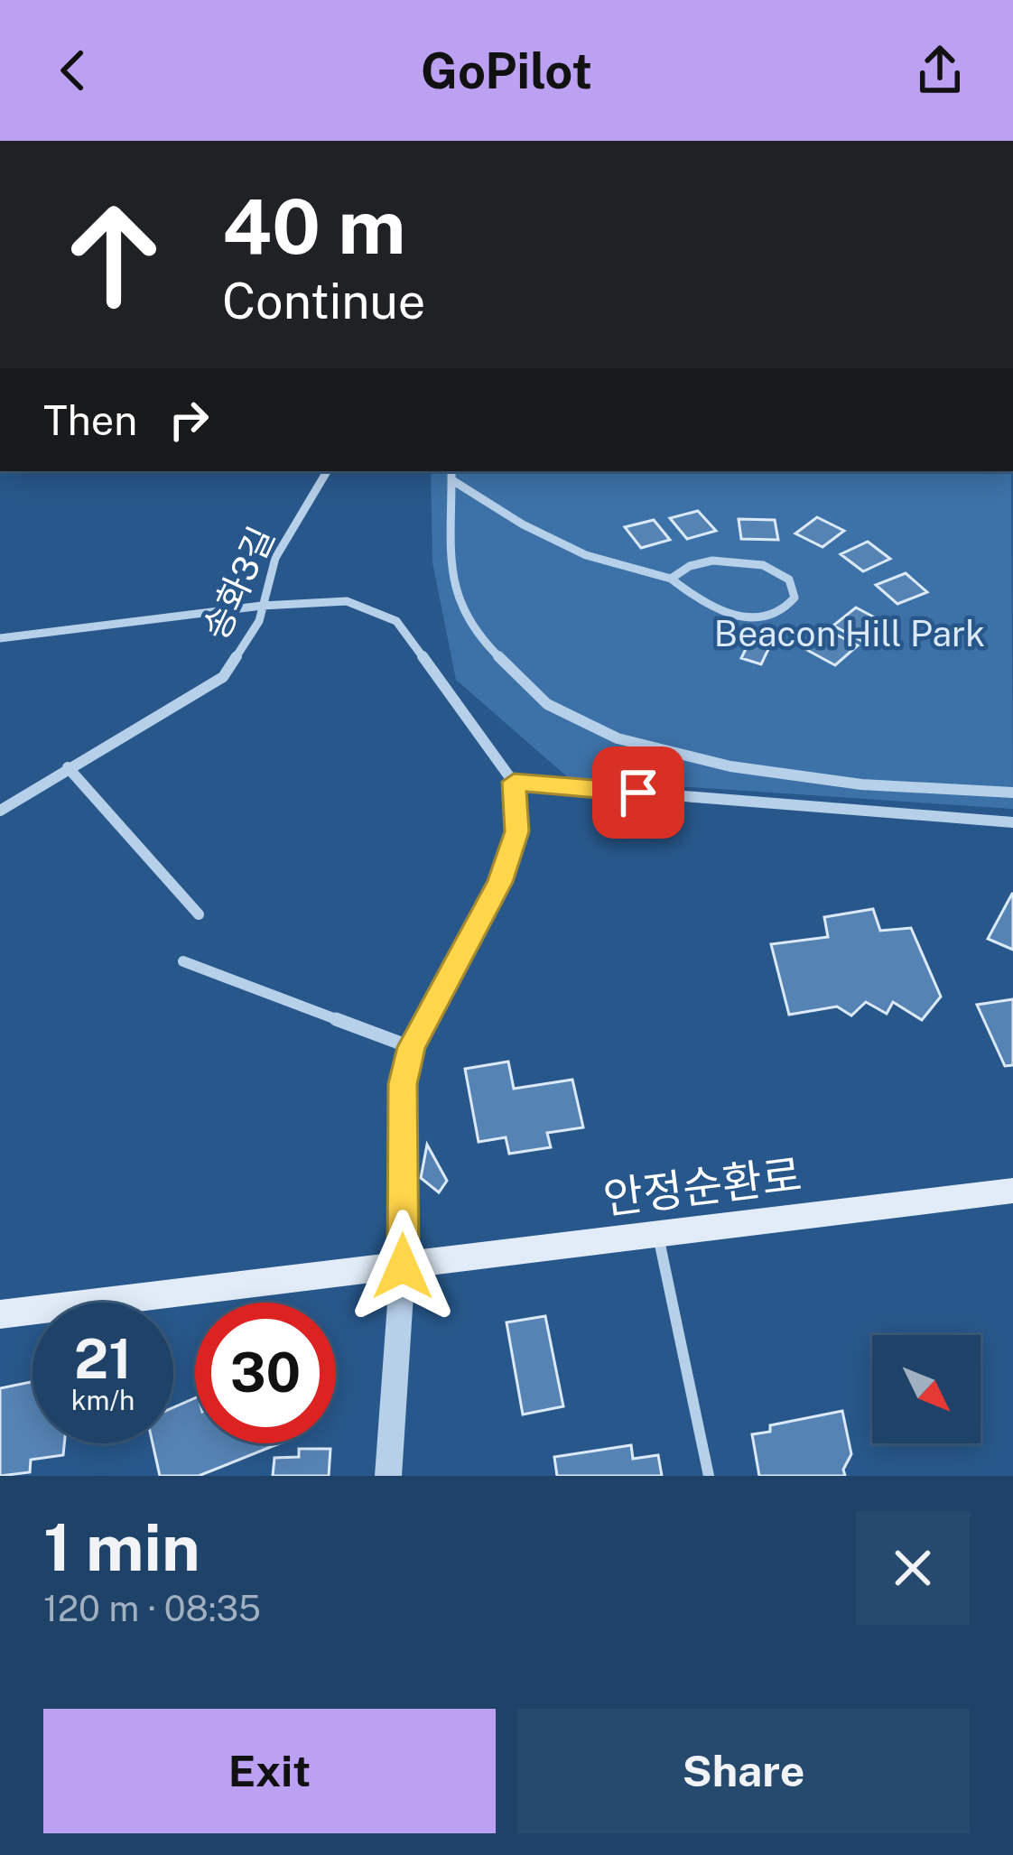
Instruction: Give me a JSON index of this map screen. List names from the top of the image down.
{
  "streets": {
    "main road": ["안정순환로"],
    "street": ["송화3길"]
  },
  "parks": ["Beacon Hill Park"],
  "north": "bottom right",
  "page": {
    "header": "GoPilot",
    "turn": ["40 m", "Continue"],
    "then": "Then",
    "speed": "21 km/h",
    "limit": "30",
    "heading": ["1 min", "120 m · 08:35"],
    "buttons": ["Exit", "Share"]
  }
}
